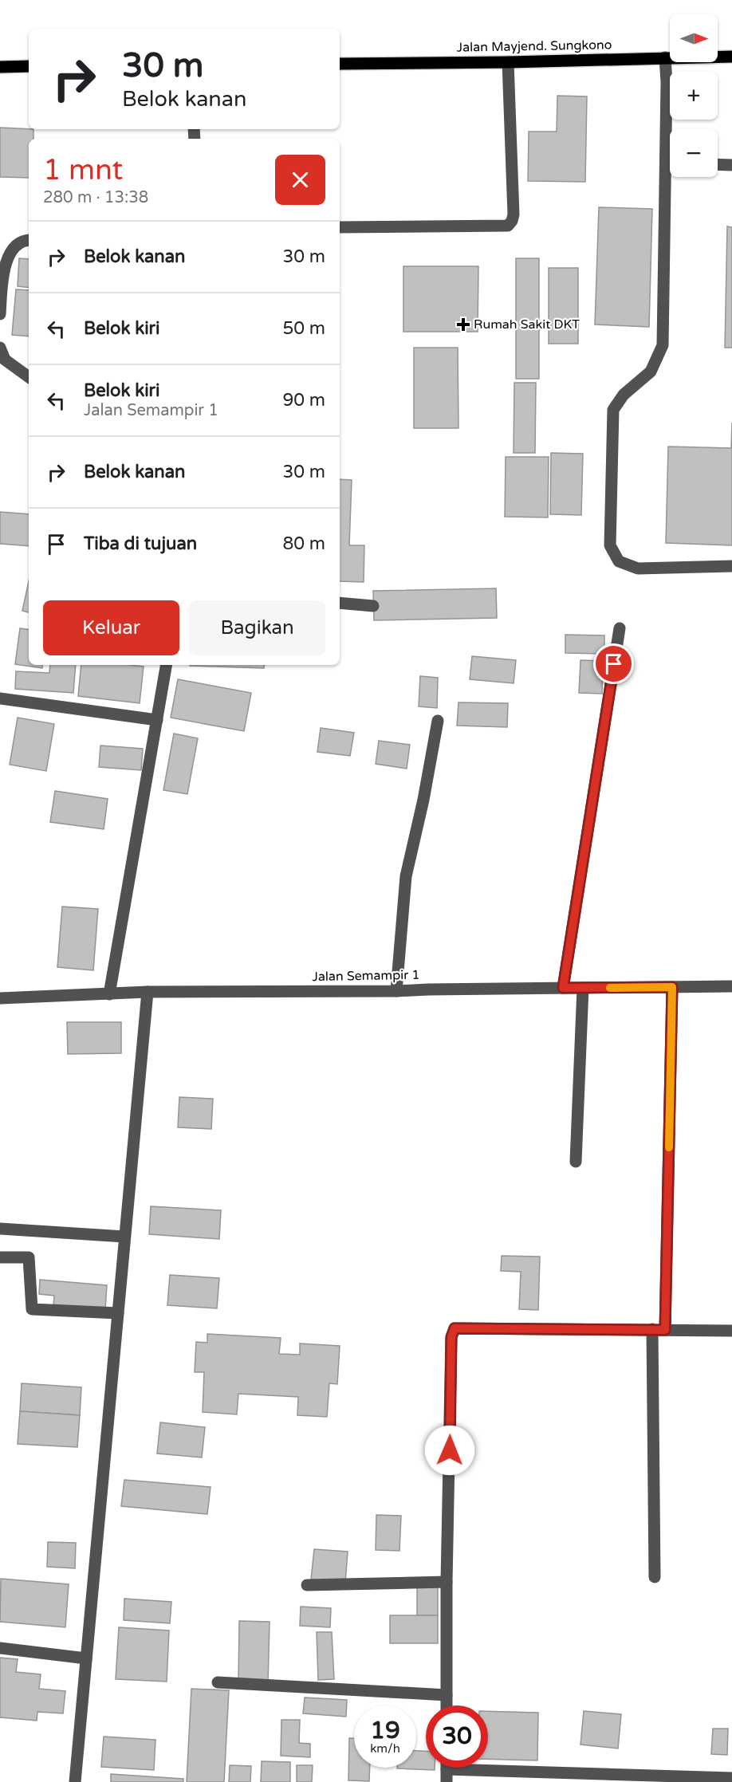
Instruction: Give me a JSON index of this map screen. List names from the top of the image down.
{
  "streets": {
    "main road": ["Jalan Mayjend. Sungkono"],
    "street": ["Jalan Semampir 1"]
  },
  "places": {
    "health": ["Rumah Sakit DKT"]
  },
  "north": "right",
  "page": {
    "map_buttons": ["+", "−"],
    "turn": ["30 m", "Belok kanan"],
    "heading": ["1 mnt", "280 m · 13:38"],
    "list": [
      {
        "name": "Belok kanan",
        "value": "30 m"
      },
      {
        "name": "Belok kiri",
        "value": "50 m"
      },
      {
        "name": "Belok kiri",
        "note": "Jalan Semampir 1",
        "value": "90 m"
      },
      {
        "name": "Belok kanan",
        "value": "30 m"
      },
      {
        "name": "Tiba di tujuan",
        "value": "80 m"
      }
    ],
    "buttons": ["Keluar", "Bagikan"],
    "speed": "19 km/h",
    "limit": "30"
  }
}
